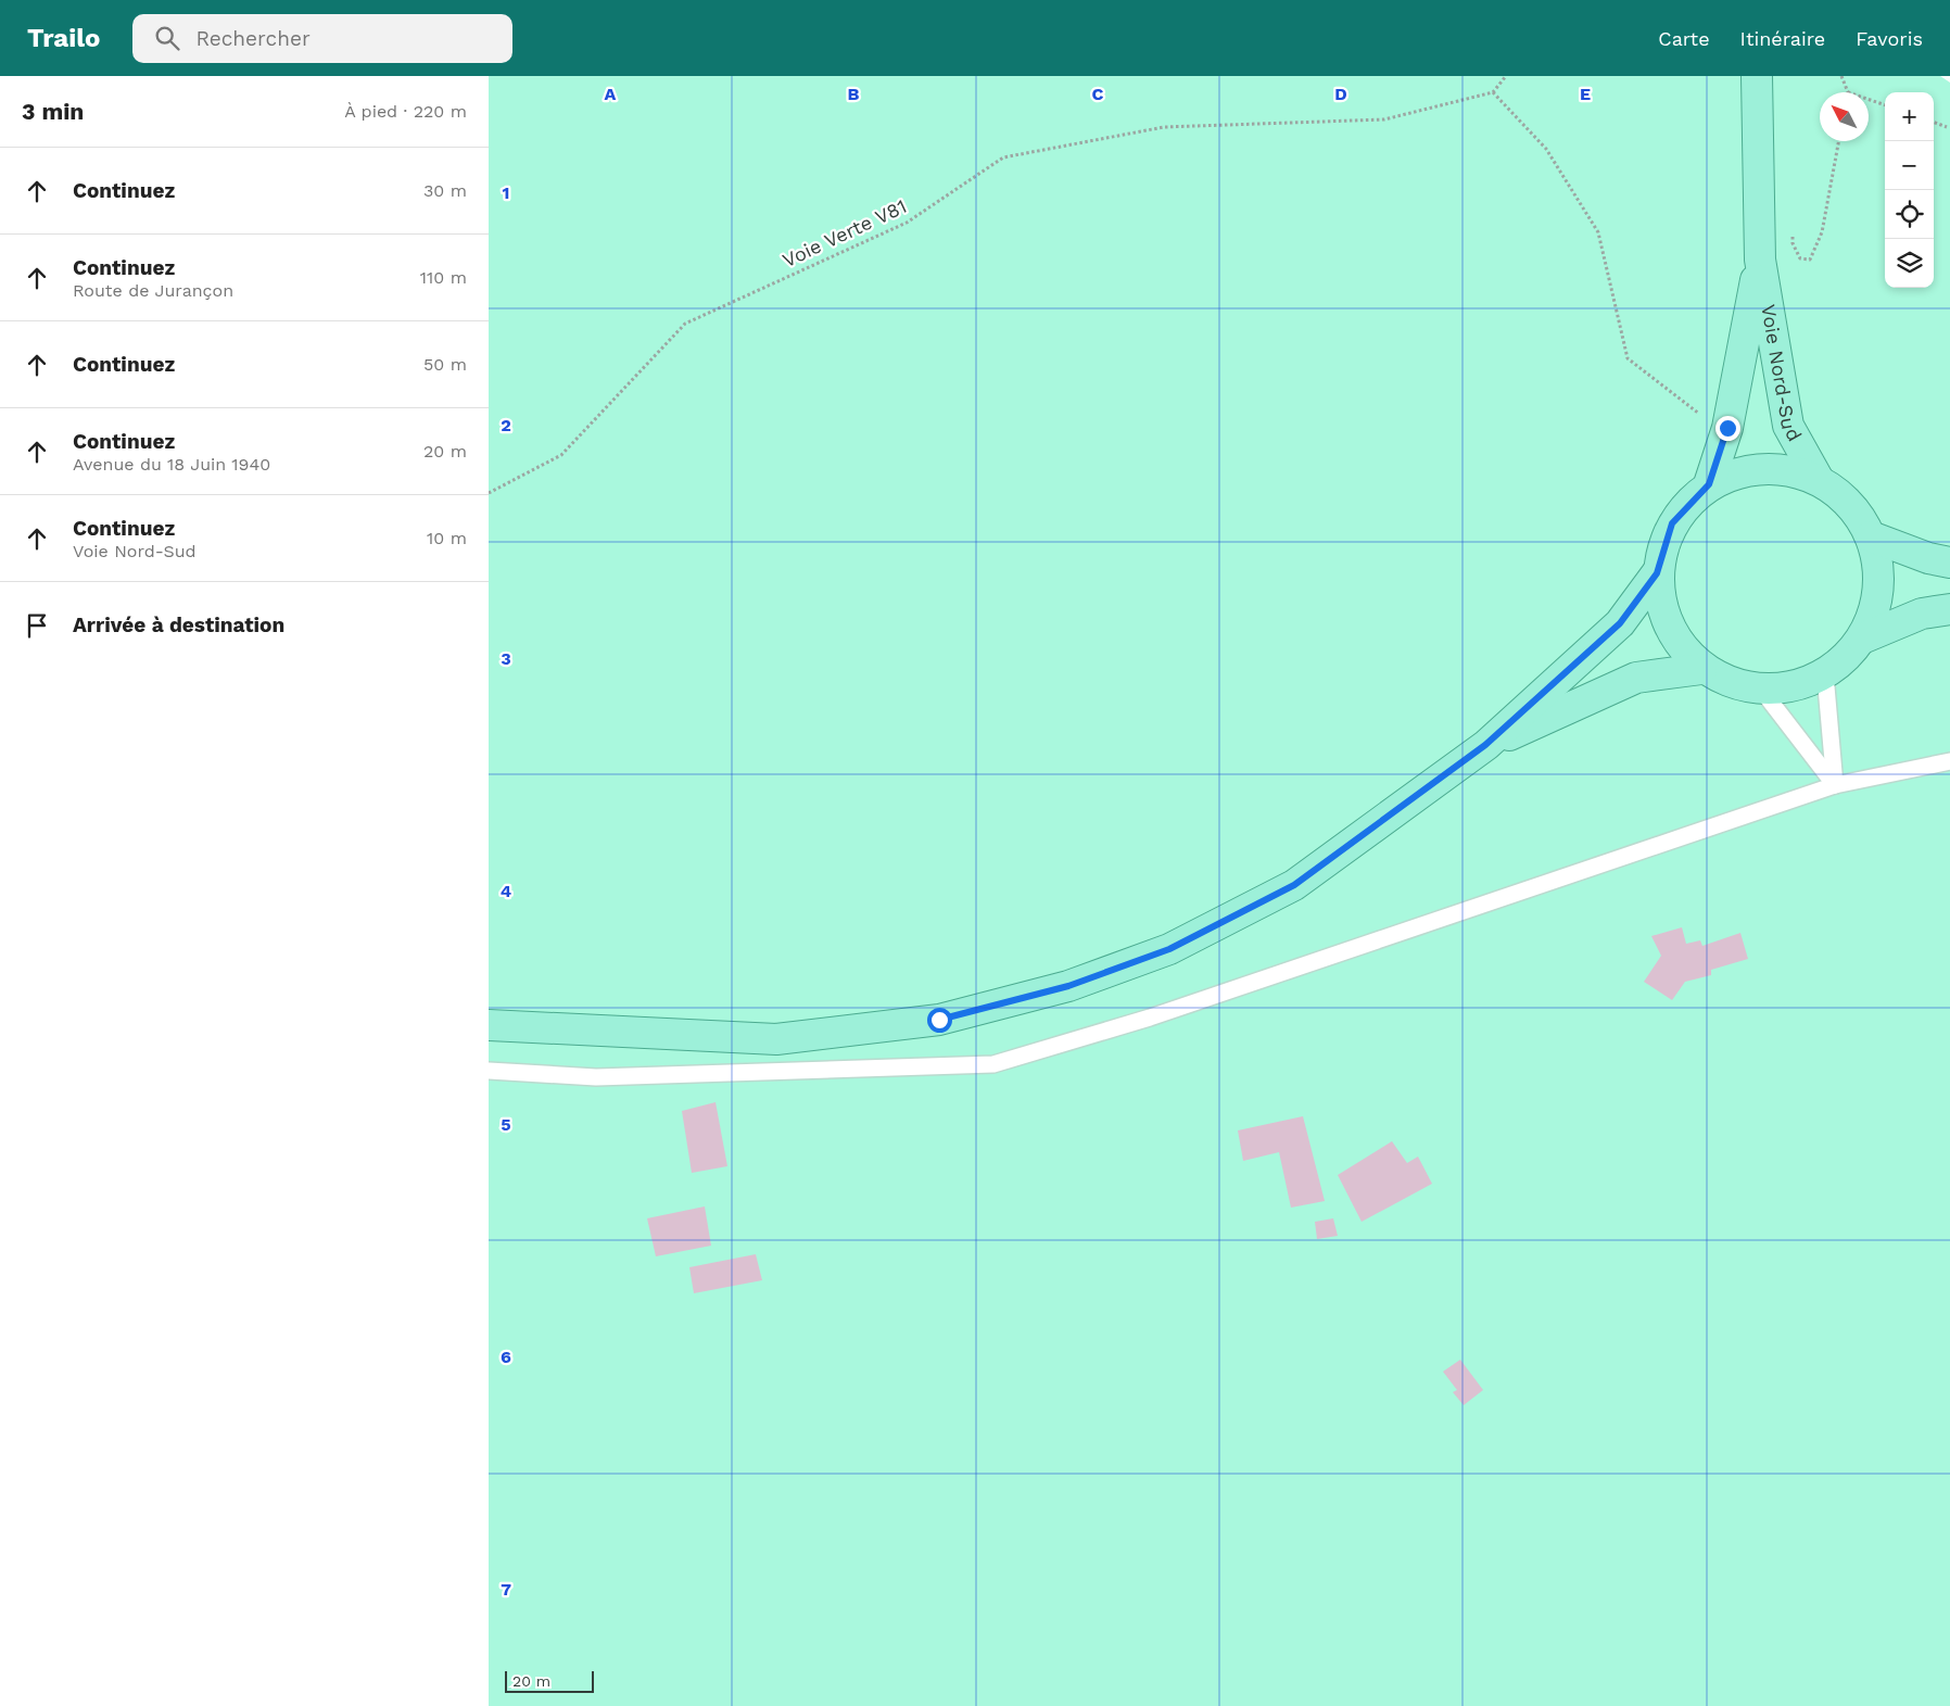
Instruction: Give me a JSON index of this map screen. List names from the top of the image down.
{
  "streets": {
    "main road": ["Voie Nord-Sud"],
    "path": ["Voie Verte V81"]
  },
  "scale_bar": "20 m",
  "north": "top left",
  "page": {
    "header": "Trailo",
    "search": "Rechercher",
    "nav": ["Carte", "Itinéraire", "Favoris"],
    "heading": ["3 min", "À pied · 220 m"],
    "map_buttons": ["+", "−"],
    "list": [
      ["Continuez", "30 m"],
      ["Continuez", "Route de Jurançon", "110 m"],
      ["Continuez", "50 m"],
      ["Continuez", "Avenue du 18 Juin 1940", "20 m"],
      ["Continuez", "Voie Nord-Sud", "10 m"],
      "Arrivée à destination"
    ],
    "scale": "20 m"
  },
  "grid": {
    "columns": [
      "A",
      "B",
      "C",
      "D",
      "E"
    ],
    "rows": [
      "1",
      "2",
      "3",
      "4",
      "5",
      "6",
      "7"
    ]
  }
}
